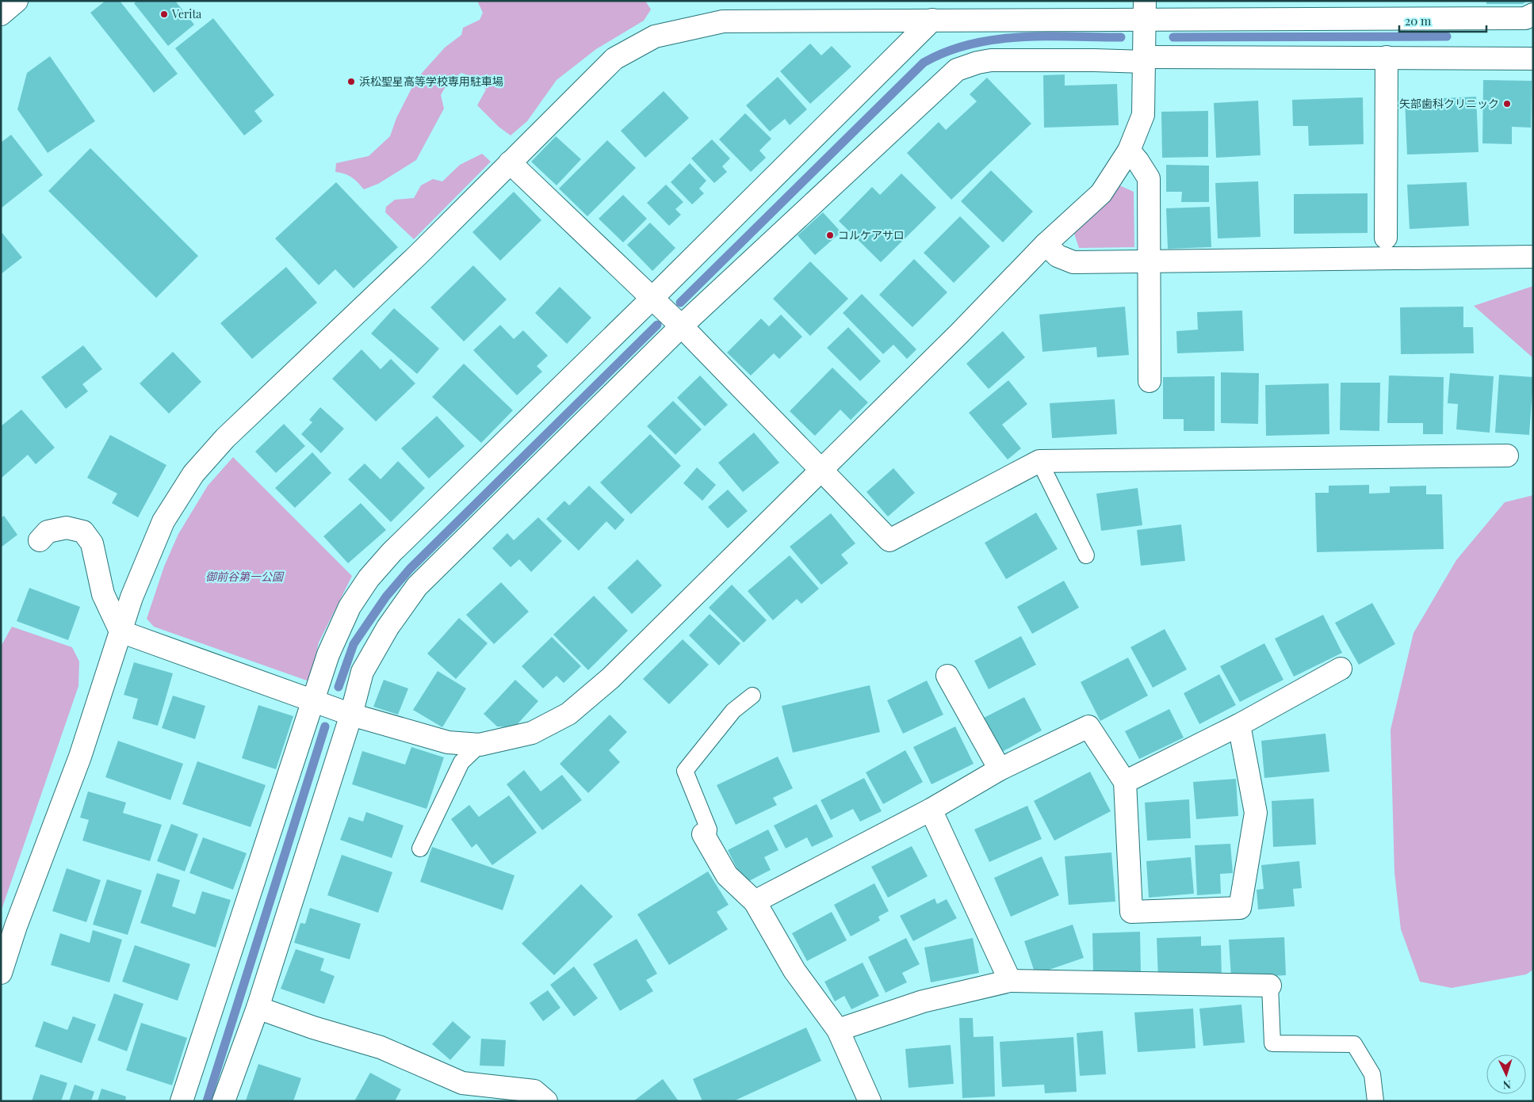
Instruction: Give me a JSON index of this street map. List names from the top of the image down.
{
  "parks": ["御前谷第一公園"],
  "places": [
    "Verita",
    "浜松聖星高等学校専用駐車場",
    "矢部歯科クリニック",
    "コルケアサロ"
  ],
  "scale_bar": "20 m",
  "north": "bottom"
}
